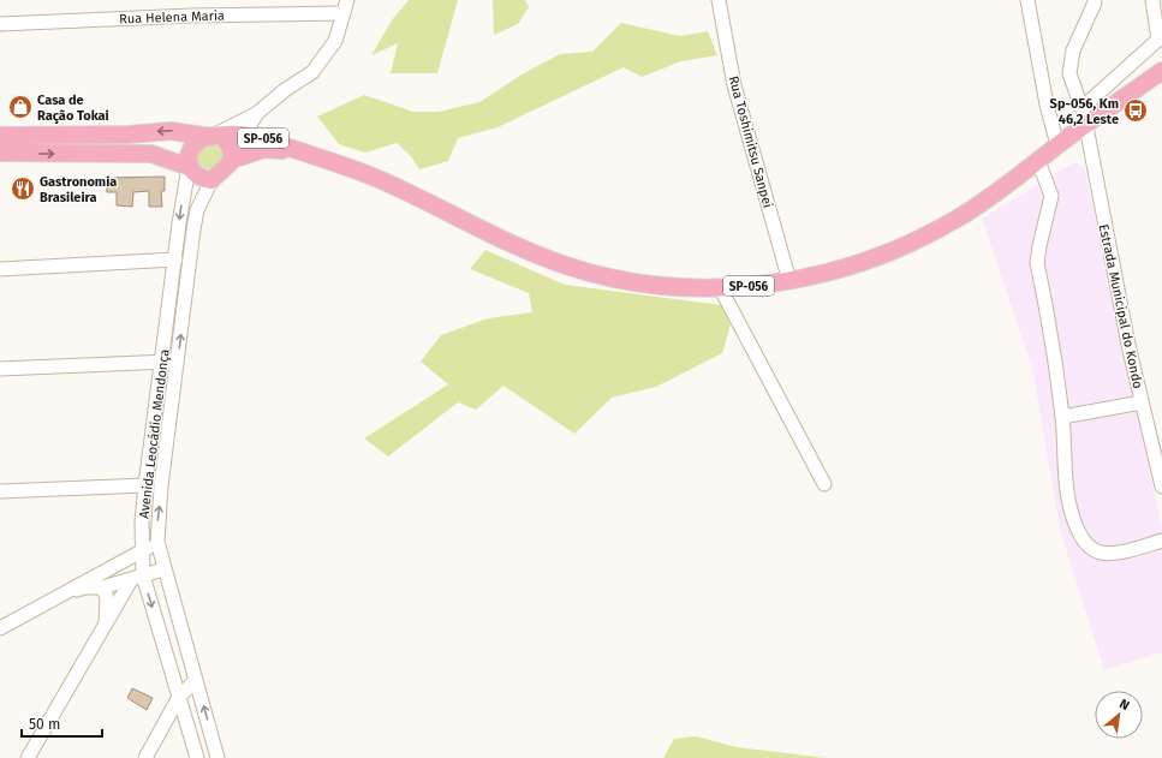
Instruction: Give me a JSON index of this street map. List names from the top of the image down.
{
  "streets": {
    "main road": ["SP-056"],
    "street": [
      "Rua Helena Maria",
      "Rua Toshimitsu Sanpei",
      "Estrada Municipal do Kondo",
      "Avenida Leocádio Mendonça"
    ]
  },
  "crossings": [
    ["SP-056", "Rua Toshimitsu Sanpei"],
    ["SP-056", "Estrada Municipal do Kondo"],
    ["SP-056", "Avenida Leocádio Mendonça"]
  ],
  "places": {
    "shop": ["Casa de Ração Tokai"],
    "bus stop": ["Sp-056, Km 46,2 Leste"],
    "restaurant": ["Gastronomia Brasileira"]
  },
  "scale_bar": "50 m",
  "north": "top right"
}
